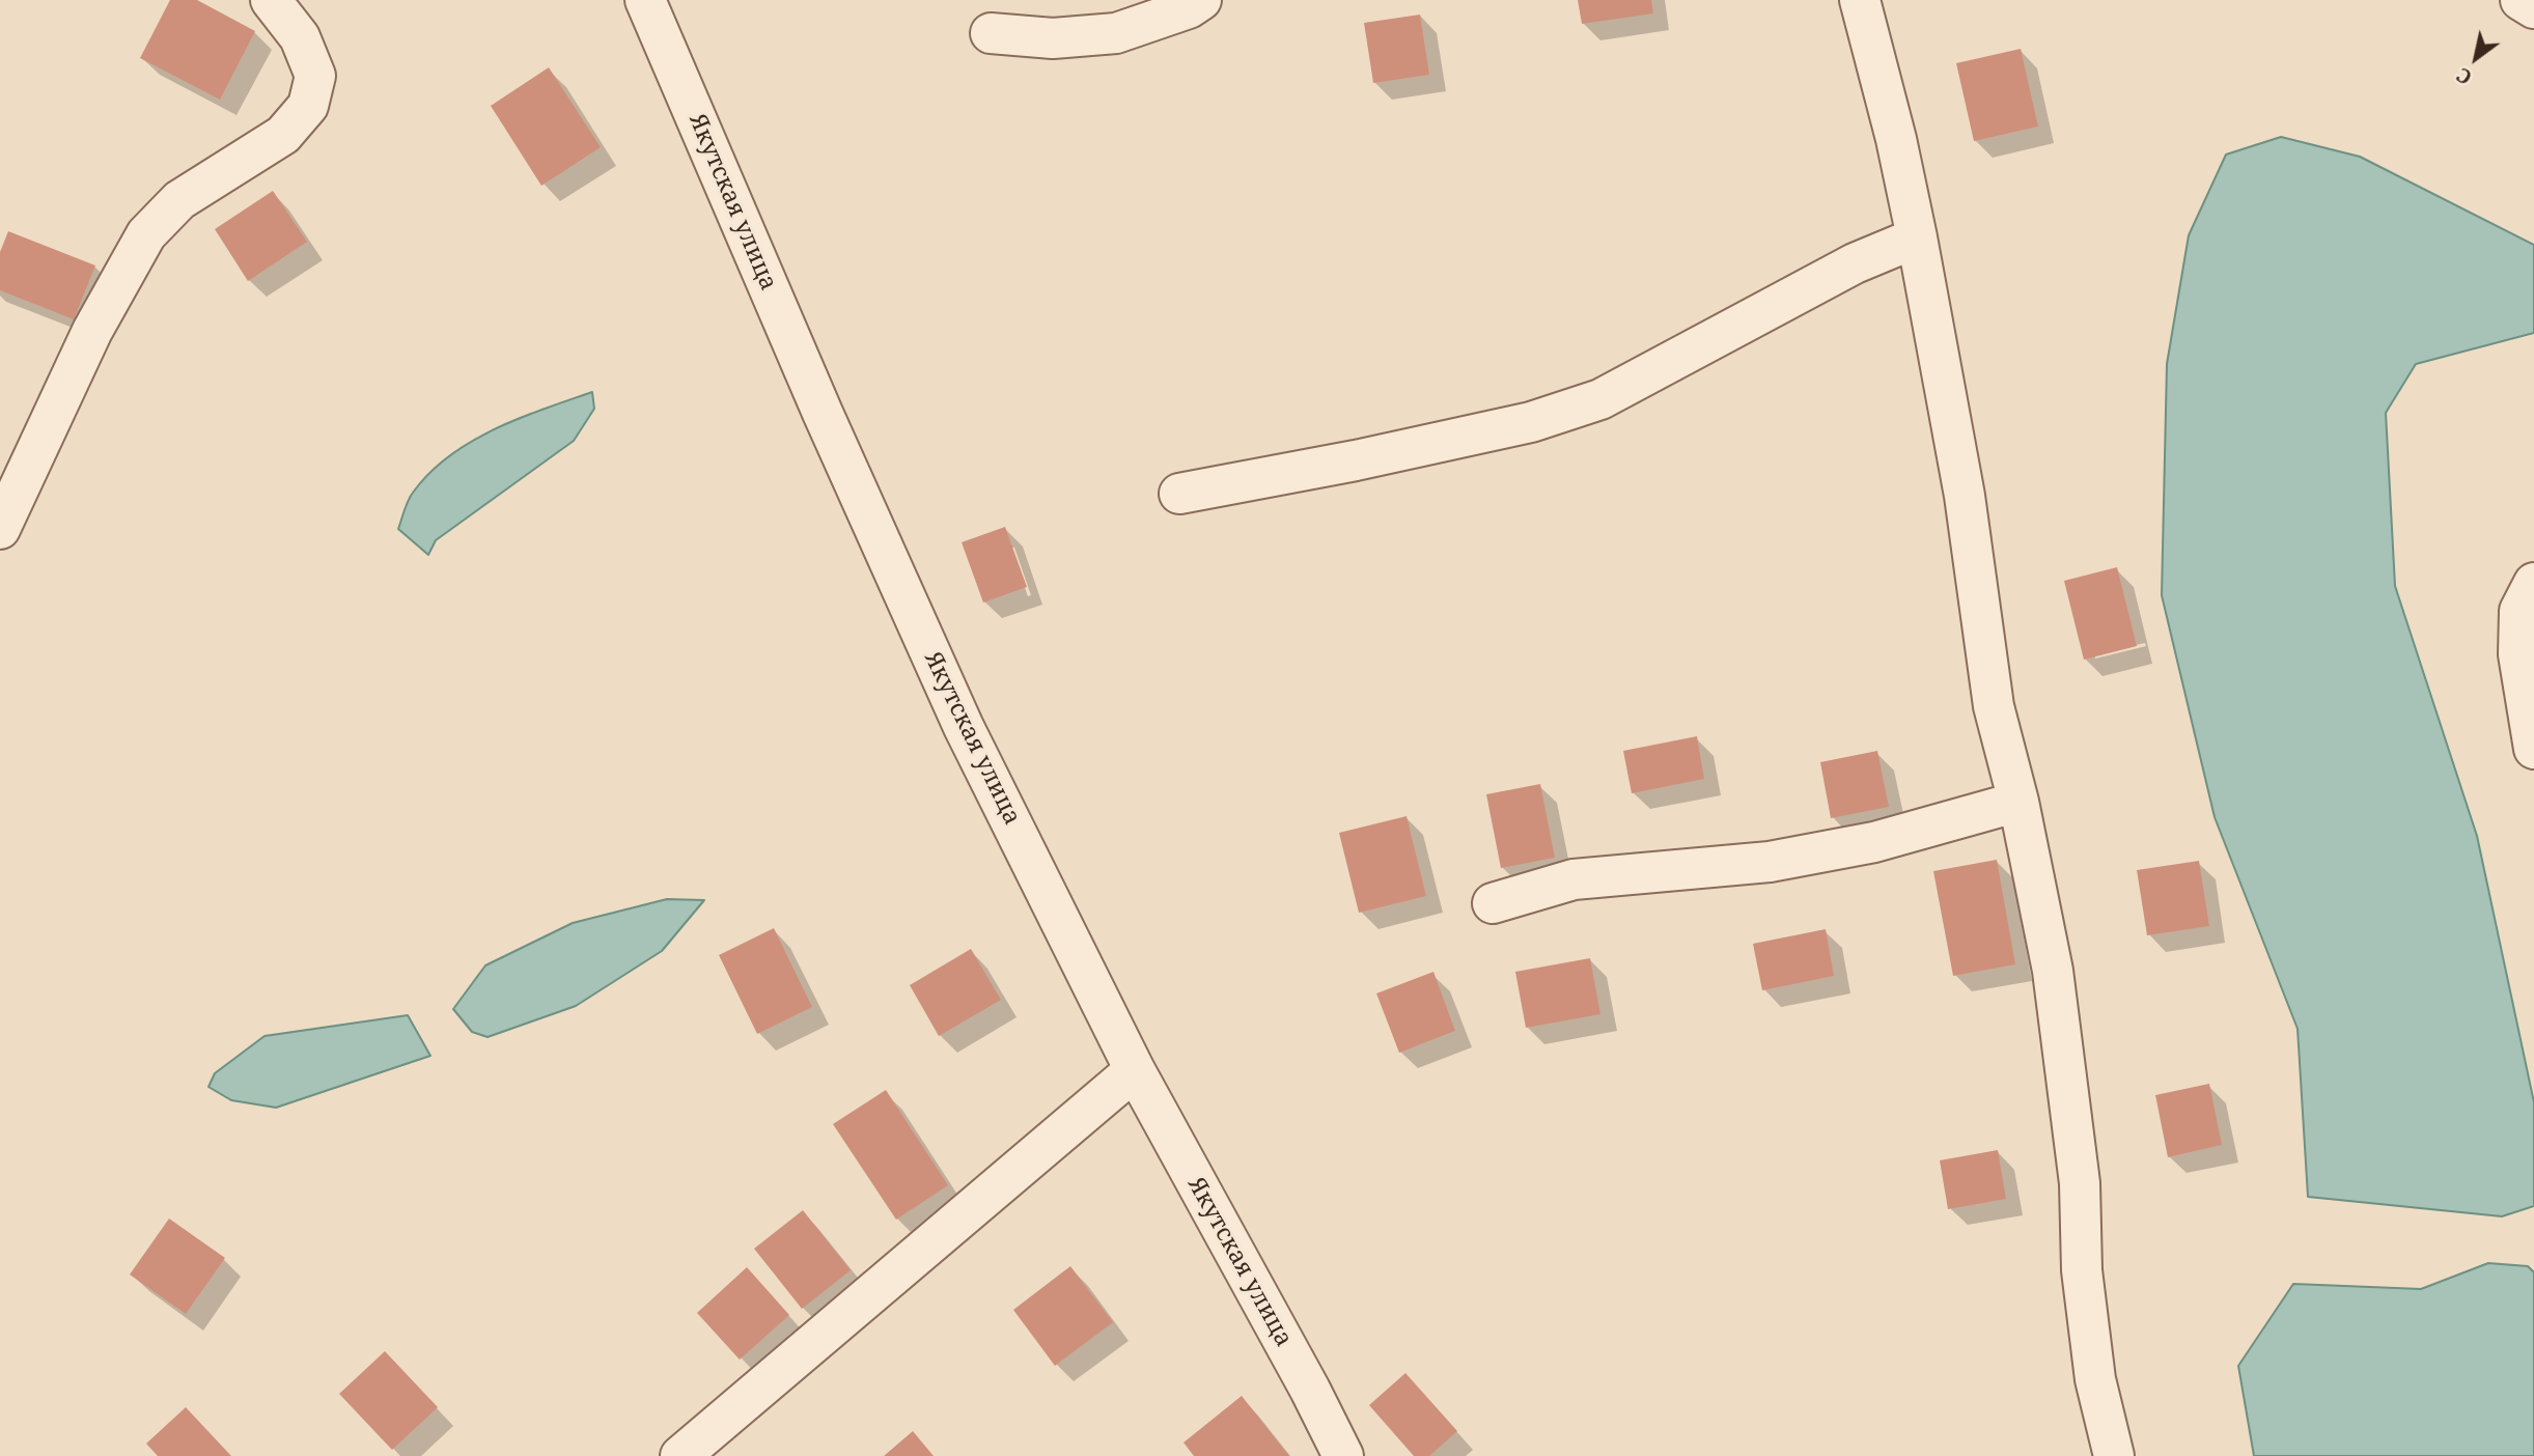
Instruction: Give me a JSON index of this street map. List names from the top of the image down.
{
  "streets": {
    "street": ["Якутская улица"]
  },
  "north": "bottom left"
}
